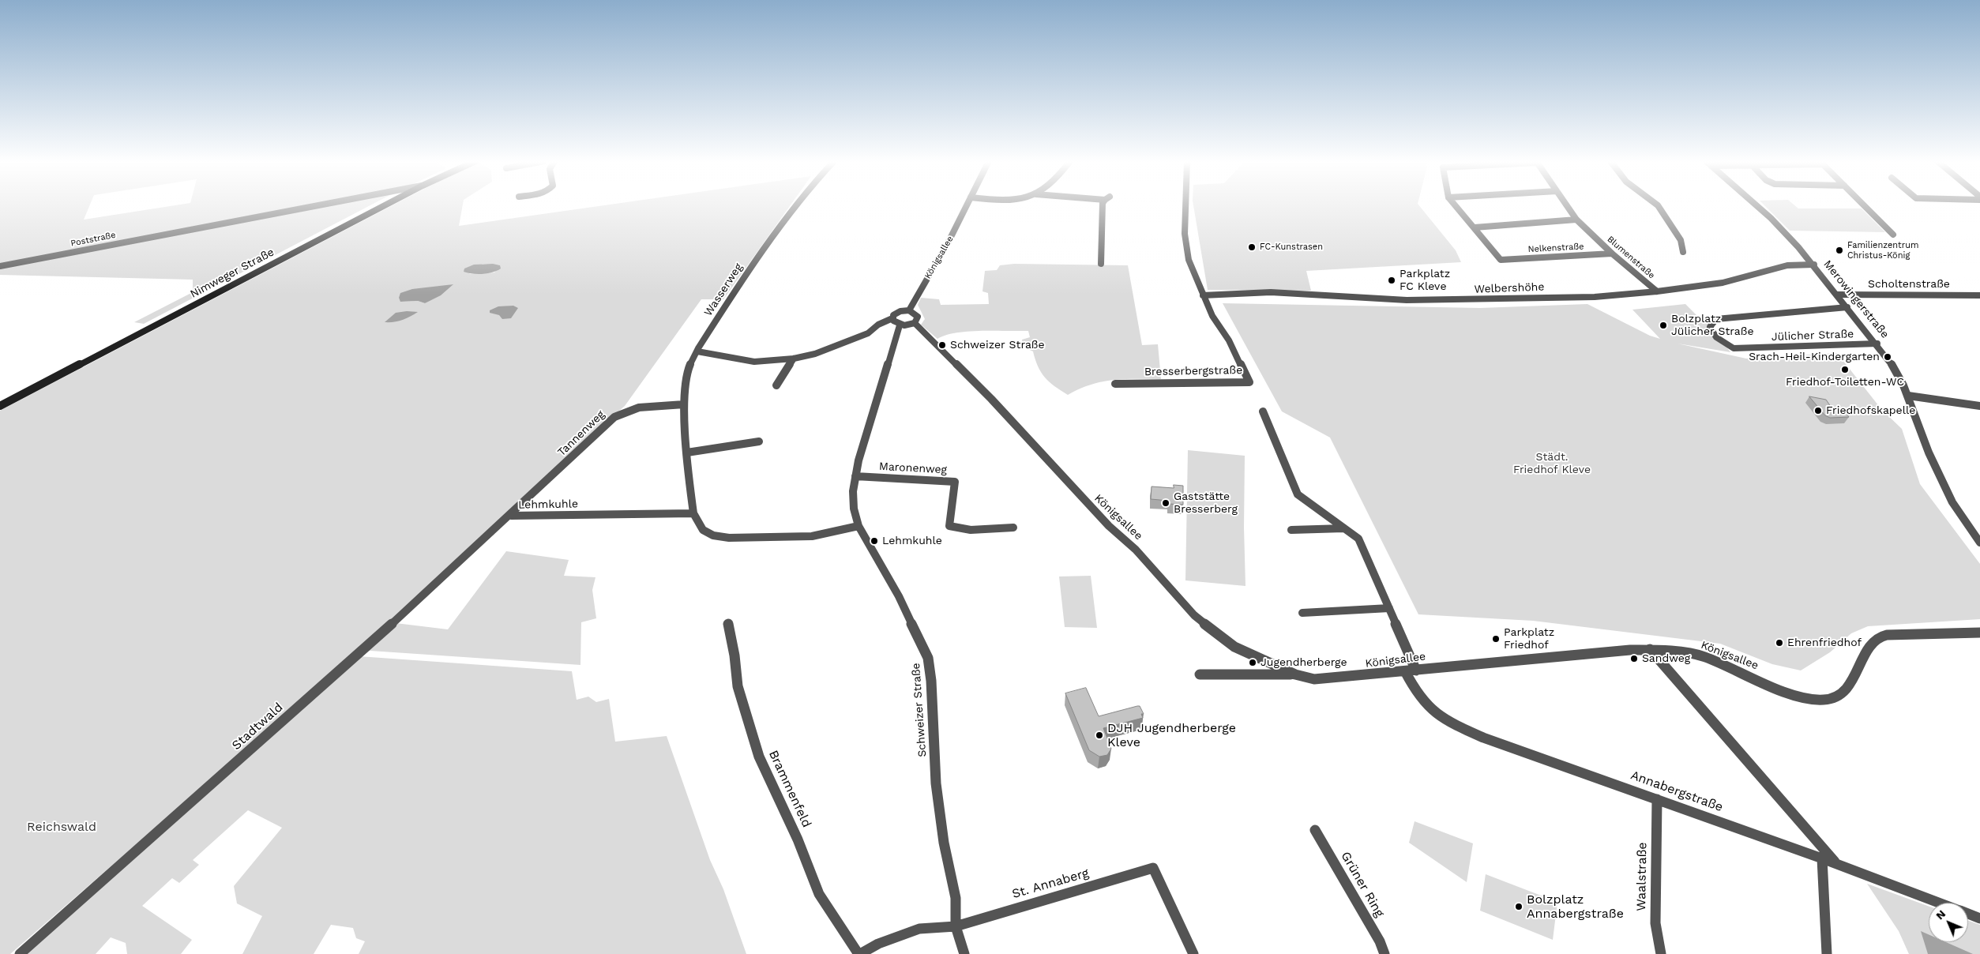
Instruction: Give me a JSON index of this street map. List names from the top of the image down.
{
  "streets": {
    "main road": ["Nimweger Straße"],
    "street": [
      "Poststraße",
      "Nelkenstraße",
      "Königsallee",
      "Blumenstraße",
      "Scholtenstraße",
      "Welbershöhe",
      "Wasserweg",
      "Merowingerstraße",
      "Jülicher Straße",
      "Bresserbergstraße",
      "Tannenweg",
      "Maronenweg",
      "Lehmkuhle",
      "Schweizer Straße",
      "Stadtwald",
      "Brammenfeld",
      "Annabergstraße",
      "Waalstraße",
      "St. Annaberg",
      "Grüner Ring"
    ]
  },
  "crossings": [
    ["Nelkenstraße", "Blumenstraße"],
    ["Königsallee", "Schweizer Straße"],
    ["Königsallee", "Annabergstraße"],
    ["Blumenstraße", "Welbershöhe"],
    ["Scholtenstraße", "Merowingerstraße"],
    ["Welbershöhe", "Merowingerstraße"],
    ["Welbershöhe", "Bresserbergstraße"],
    ["Wasserweg", "Tannenweg"],
    ["Wasserweg", "Lehmkuhle"],
    ["Merowingerstraße", "Jülicher Straße"],
    ["Tannenweg", "Lehmkuhle"],
    ["Tannenweg", "Stadtwald"],
    ["Maronenweg", "Schweizer Straße"],
    ["Lehmkuhle", "Stadtwald"],
    ["Schweizer Straße", "St. Annaberg"],
    ["Brammenfeld", "St. Annaberg"],
    ["Annabergstraße", "Waalstraße"]
  ],
  "parks": ["Städt. Friedhof Kleve", "Reichswald"],
  "places": [
    "FC-Kunstrasen",
    "Familienzentrum Christus-König",
    "Parkplatz FC Kleve",
    "Bolzplatz Jülicher Straße",
    "Schweizer Straße",
    "Srach-Heil-Kindergarten",
    "Friedhof-Toiletten-WC",
    "Friedhofskapelle",
    "Gaststätte Bresserberg",
    "Lehmkuhle",
    "Parkplatz Friedhof",
    "Ehrenfriedhof",
    "Sandweg",
    "Jugendherberge",
    "DJH Jugendherberge Kleve",
    "Bolzplatz Annabergstraße"
  ],
  "north": "top left"
}
